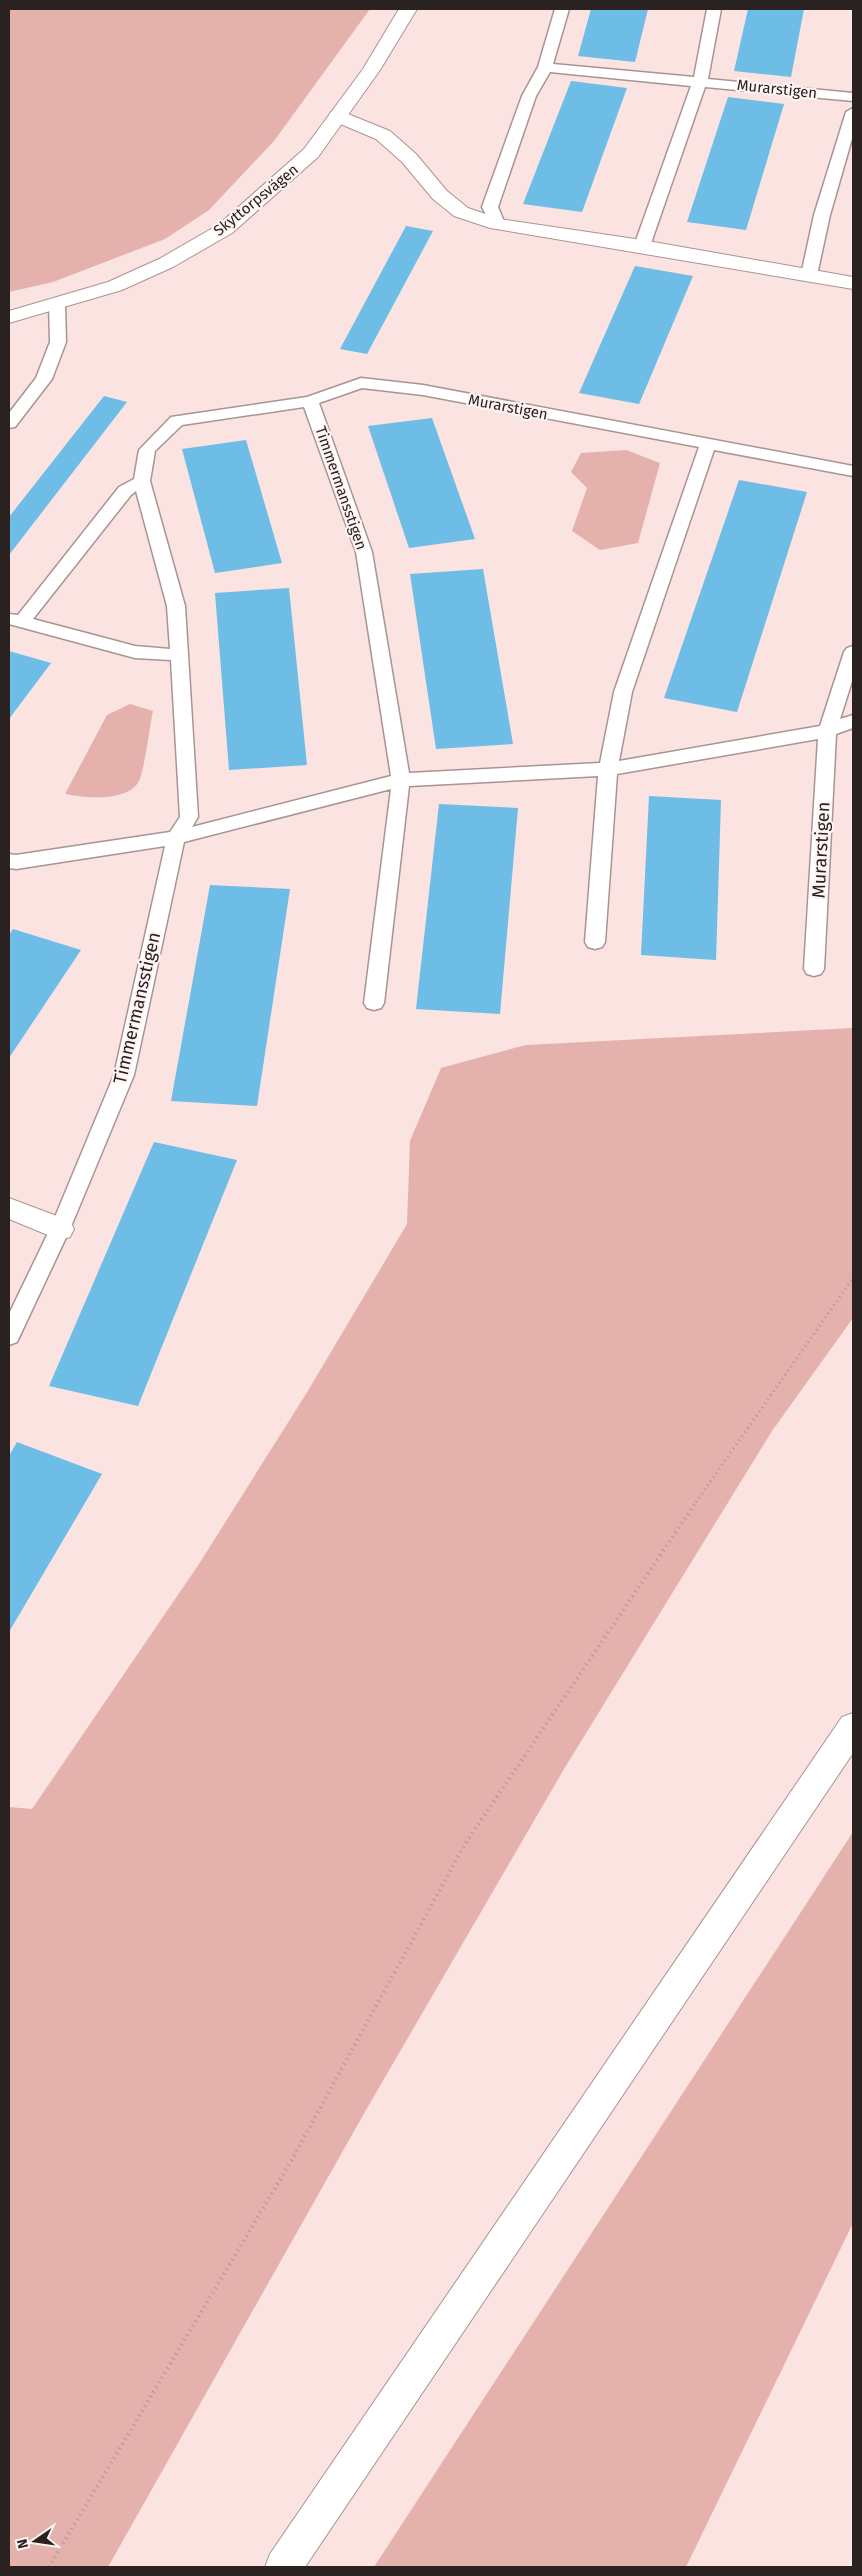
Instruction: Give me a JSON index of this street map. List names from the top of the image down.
{
  "streets": {
    "street": ["Skyttorpsvägen"],
    "lane": ["Murarstigen", "Timmermansstigen"]
  },
  "crossings": [
    ["Murarstigen", "Timmermansstigen"]
  ],
  "north": "left"
}
